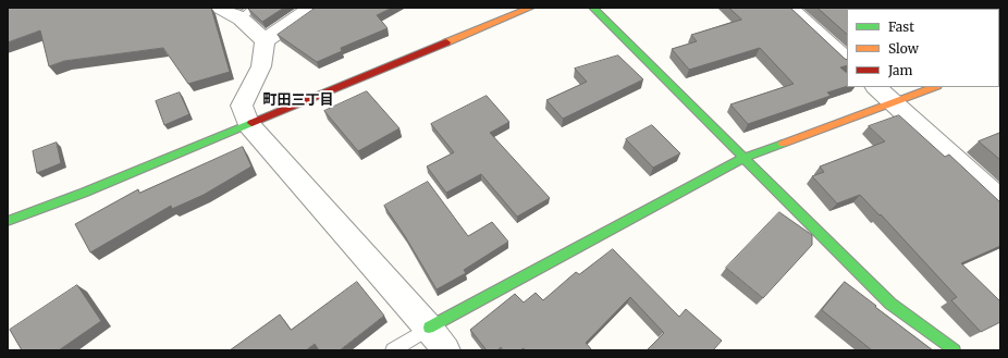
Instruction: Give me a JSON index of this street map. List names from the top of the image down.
{
  "districts": ["町田三丁目"],
  "legend": ["Fast", "Slow", "Jam"]
}
